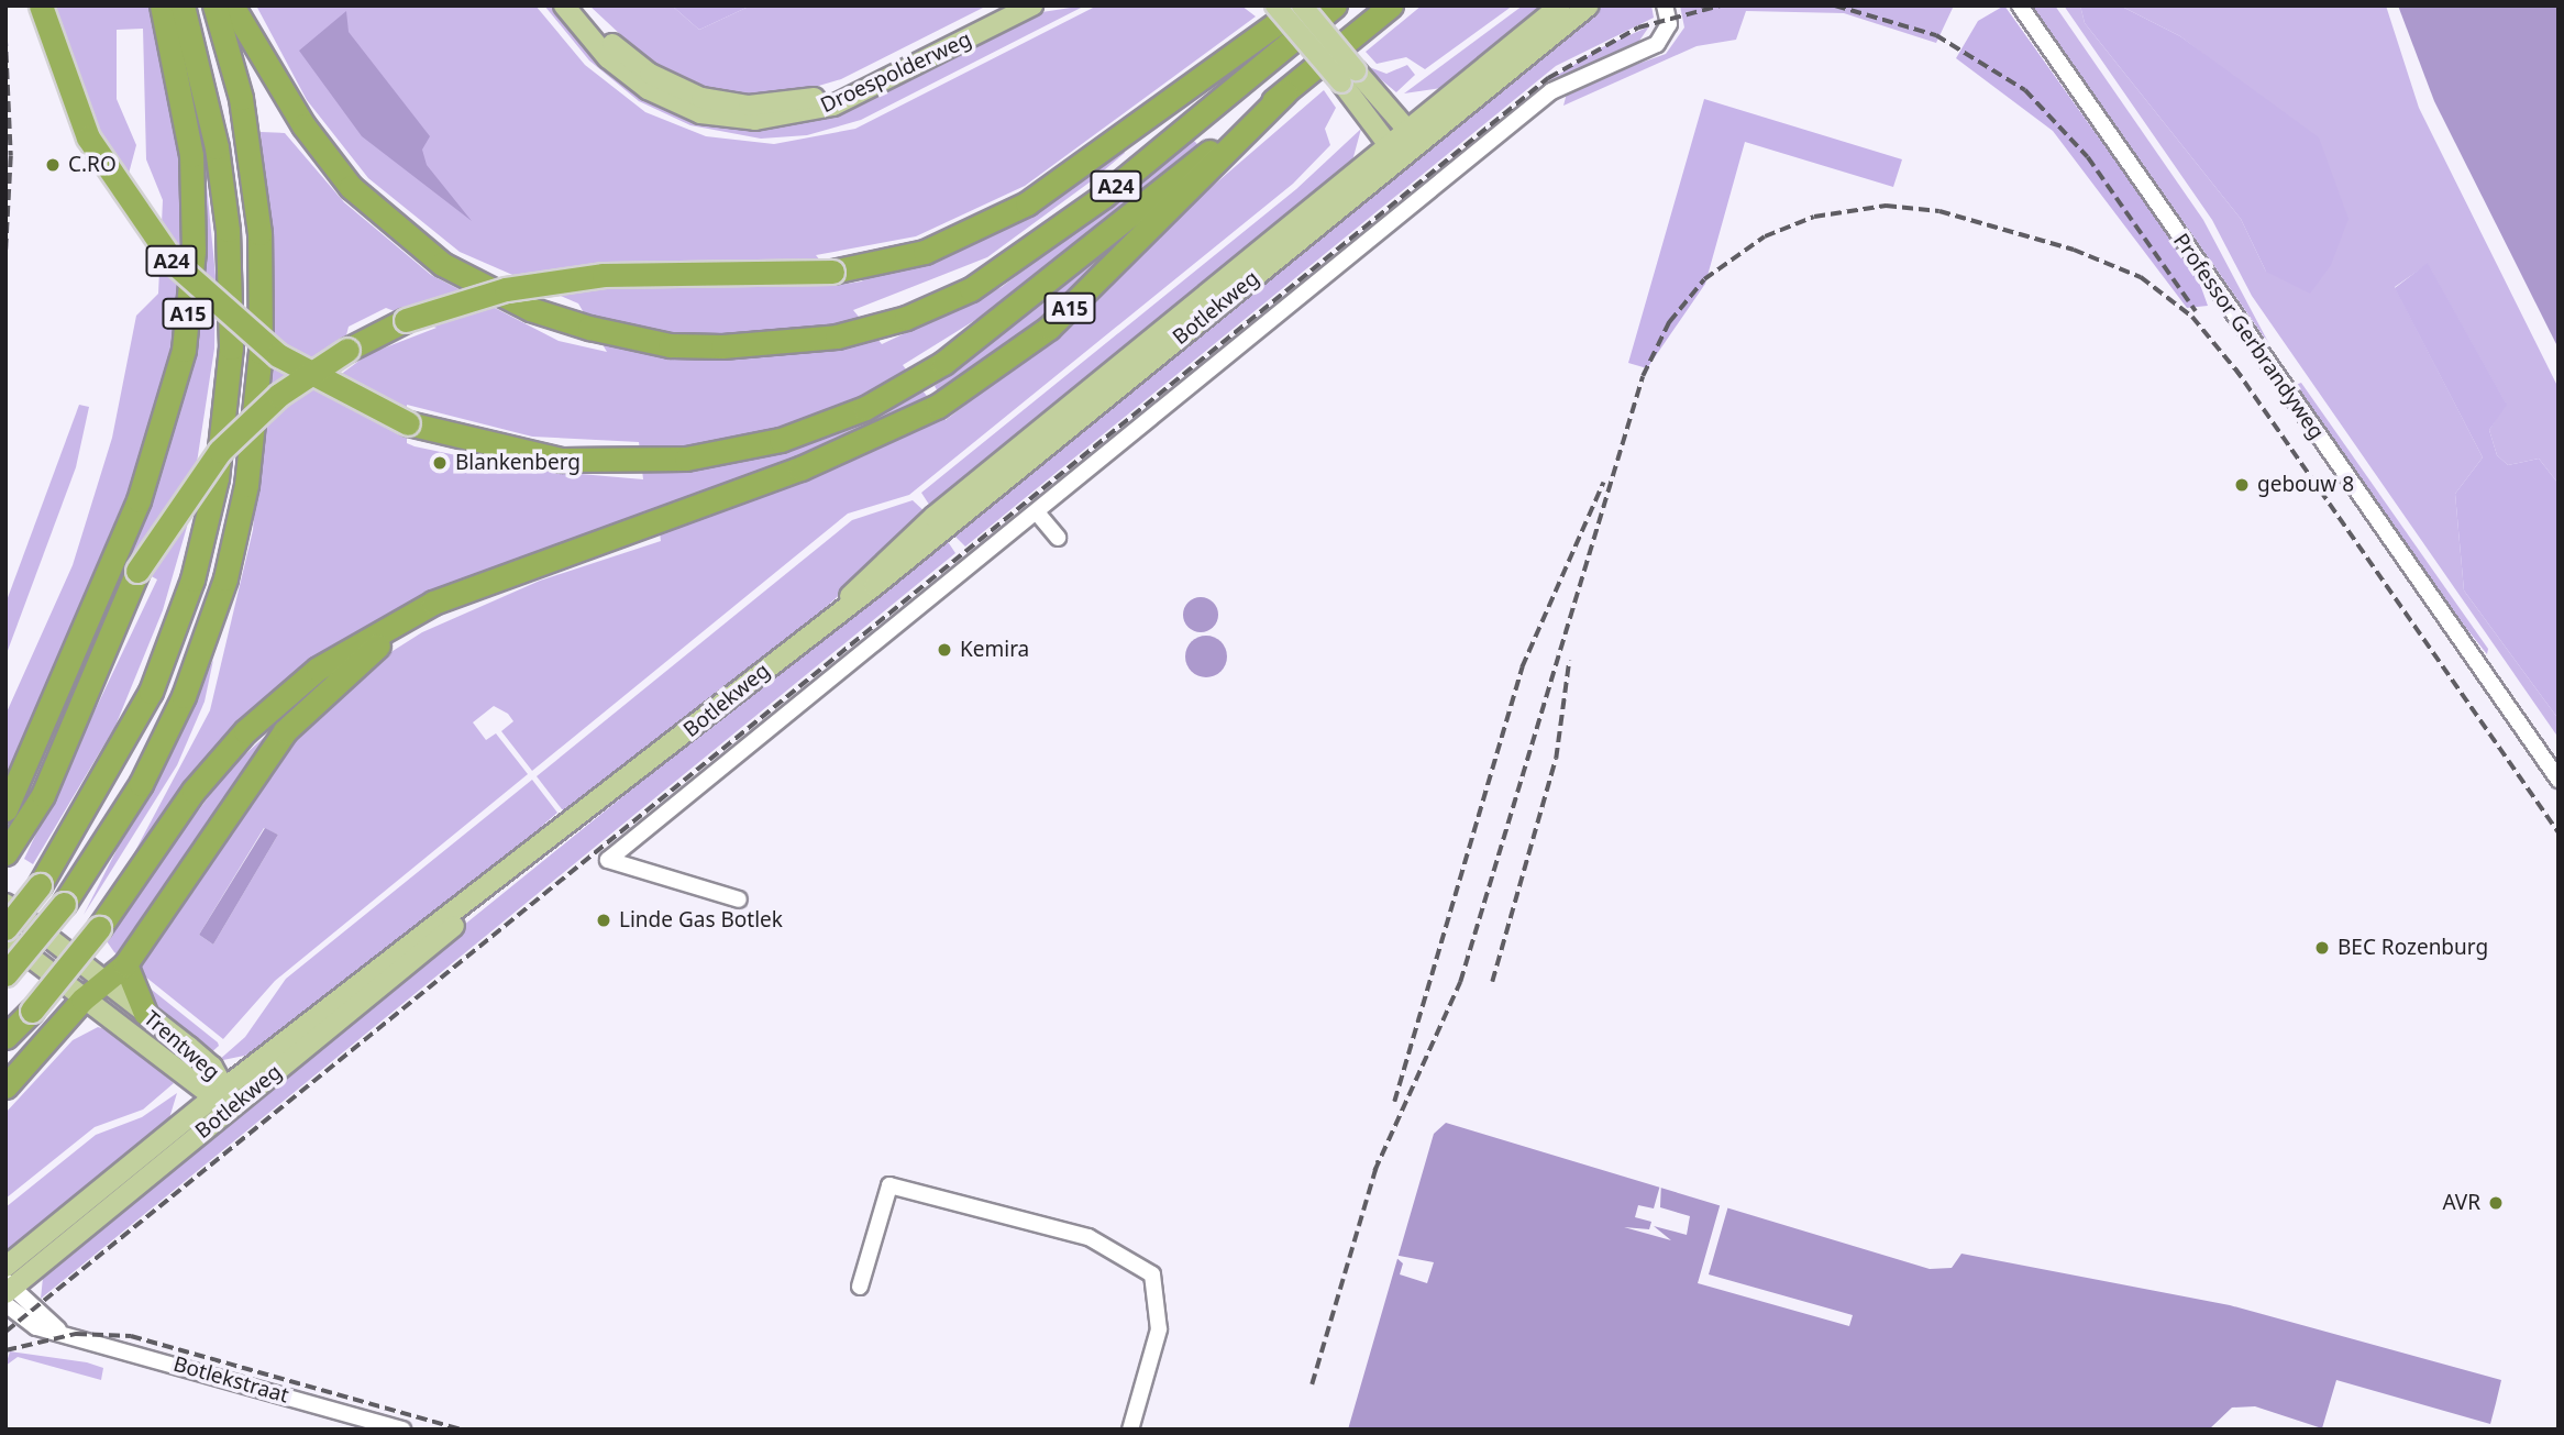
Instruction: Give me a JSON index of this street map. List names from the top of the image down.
{
  "streets": {
    "highway": ["A24", "A15"],
    "main road": ["Droespolderweg", "Botlekweg", "Trentweg"],
    "street": ["Professor Gerbrandyweg", "Botlekstraat"]
  },
  "crossings": [
    ["A24", "A15"],
    ["A15", "Trentweg"],
    ["Botlekweg", "Trentweg"],
    ["Botlekweg", "Botlekstraat"]
  ],
  "places": [
    "C.RO",
    "Blankenberg",
    "gebouw 8",
    "Kemira",
    "Linde Gas Botlek",
    "BEC Rozenburg",
    "AVR"
  ]
}
